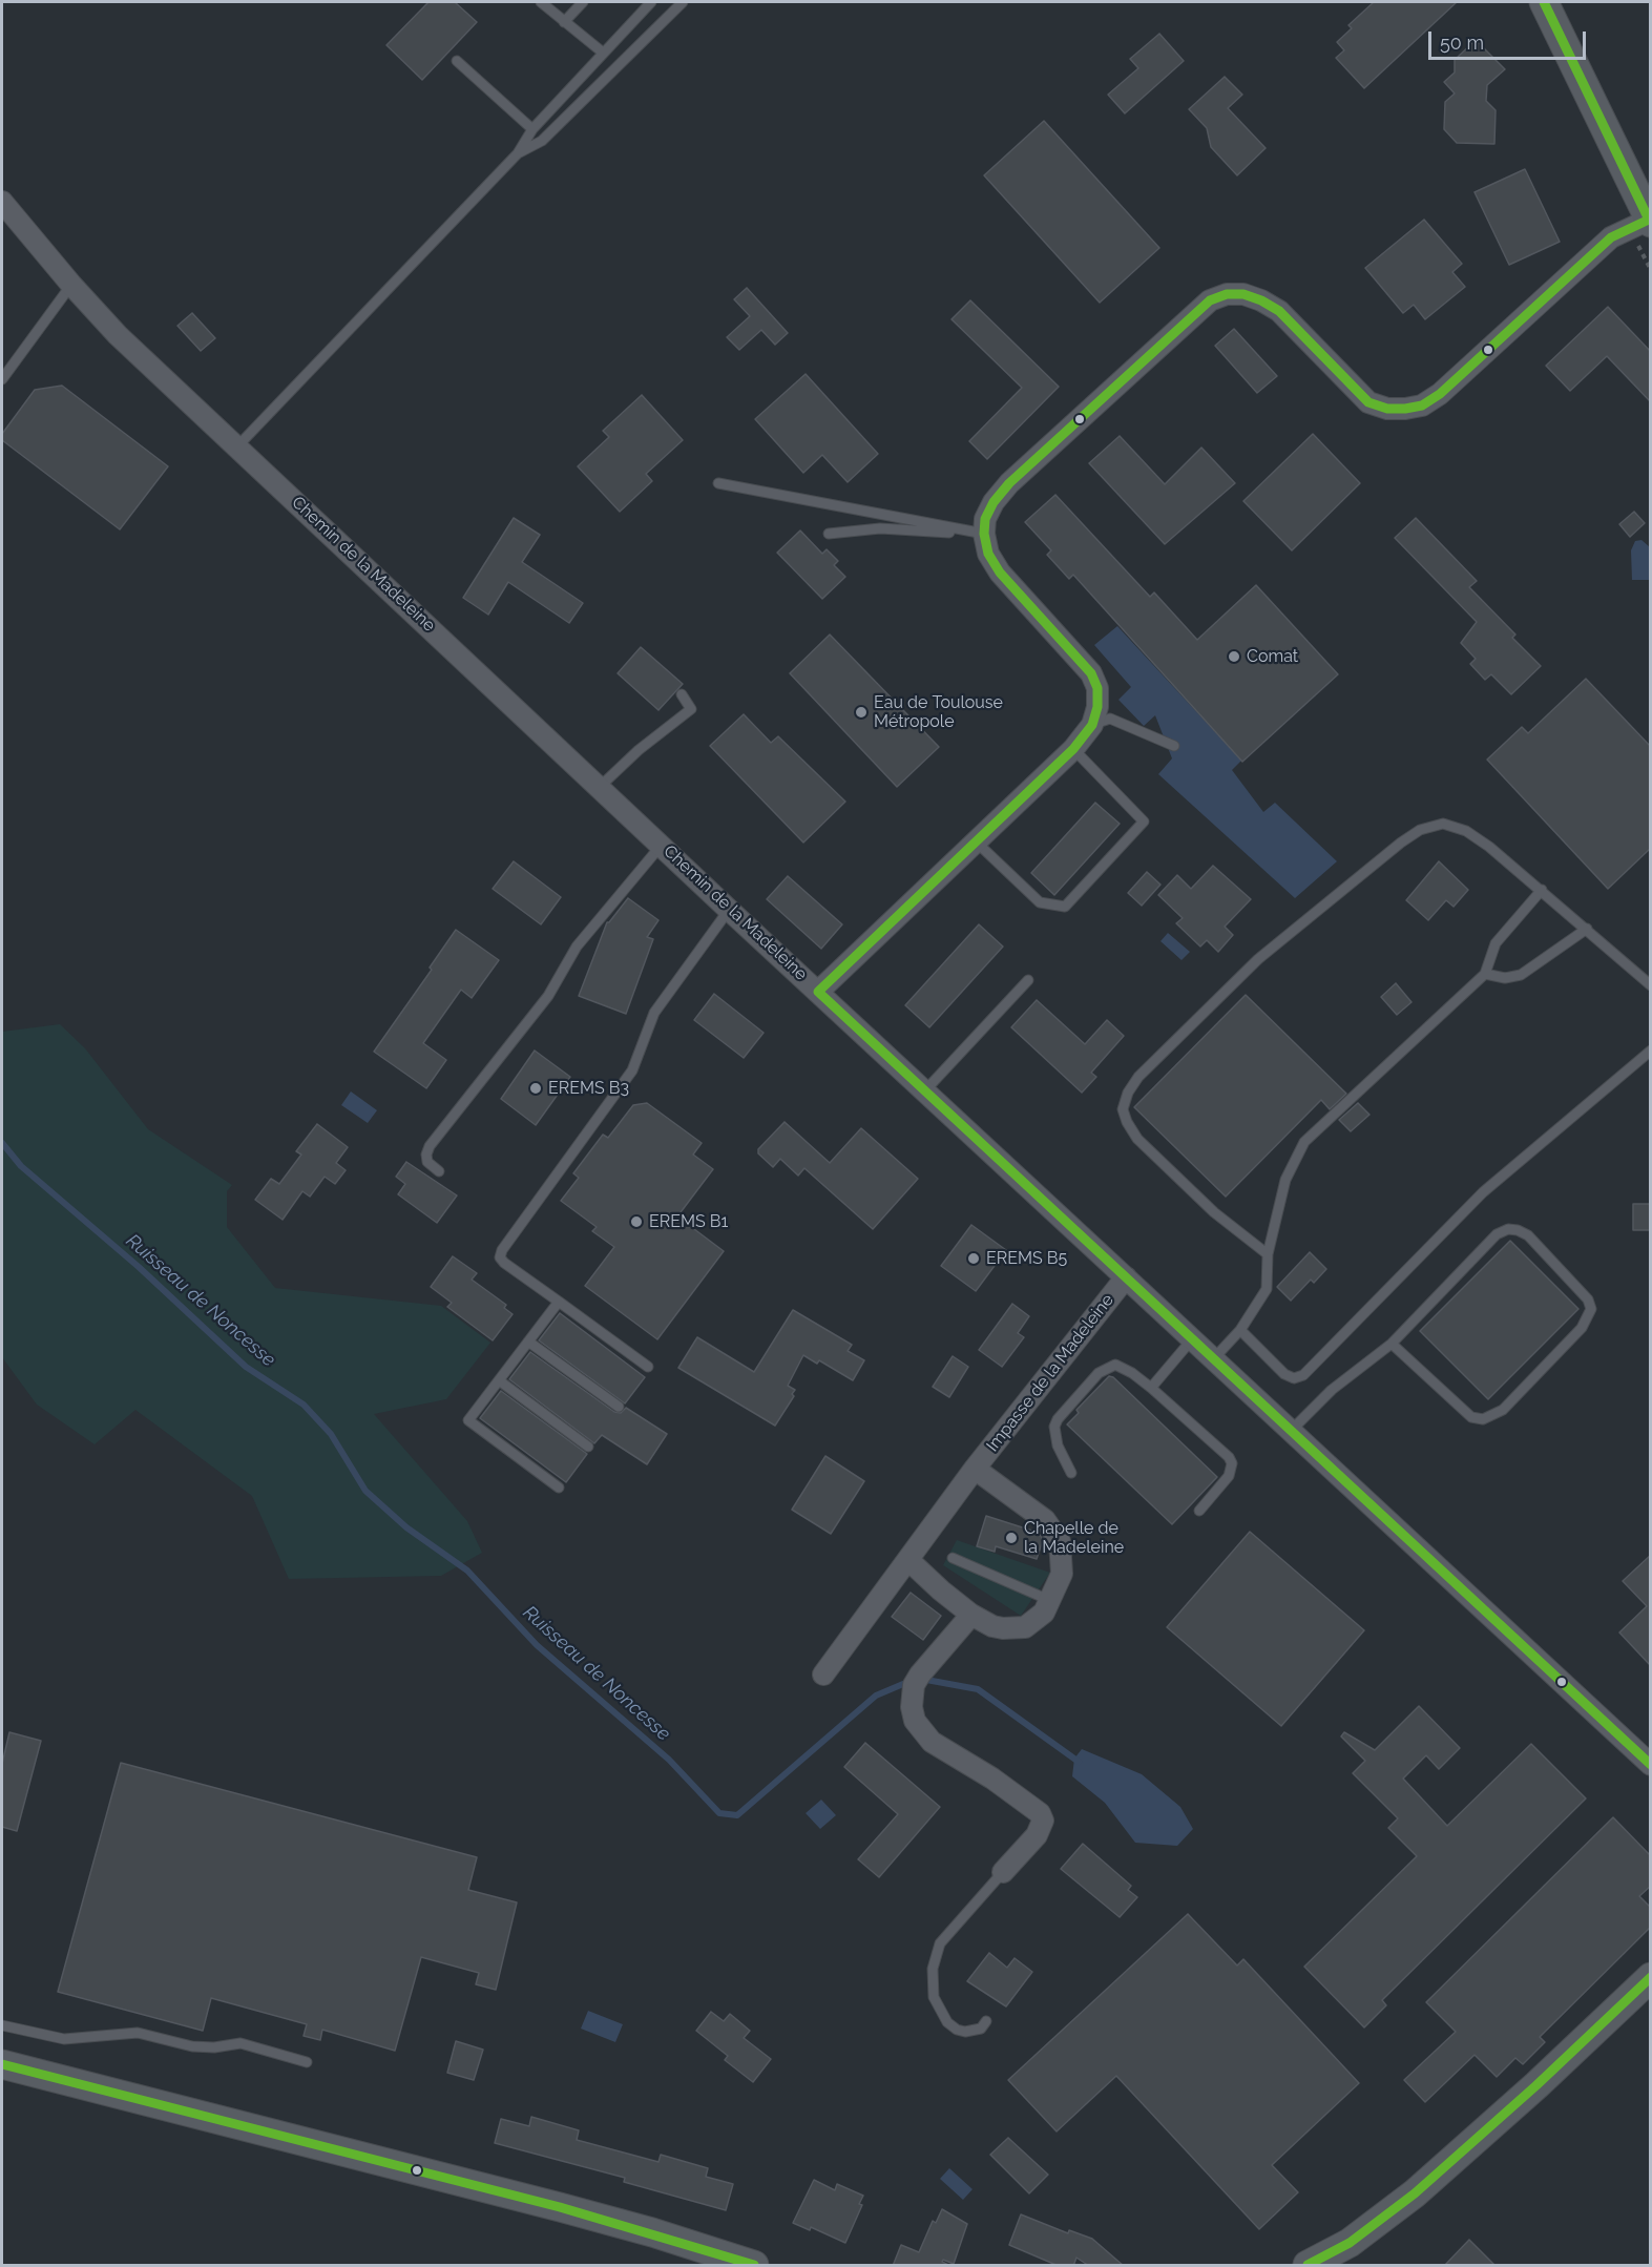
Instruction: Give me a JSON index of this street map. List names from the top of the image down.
{
  "streets": {
    "street": ["Chemin de la Madeleine", "Impasse de la Madeleine"]
  },
  "crossings": [
    ["Chemin de la Madeleine", "Impasse de la Madeleine"]
  ],
  "water": ["Ruisseau de Noncesse"],
  "places": [
    "Comat",
    "Eau de Toulouse Métropole",
    "EREMS B3",
    "EREMS B1",
    "EREMS B5",
    "Chapelle de la Madeleine"
  ],
  "scale_bar": "50 m"
}
